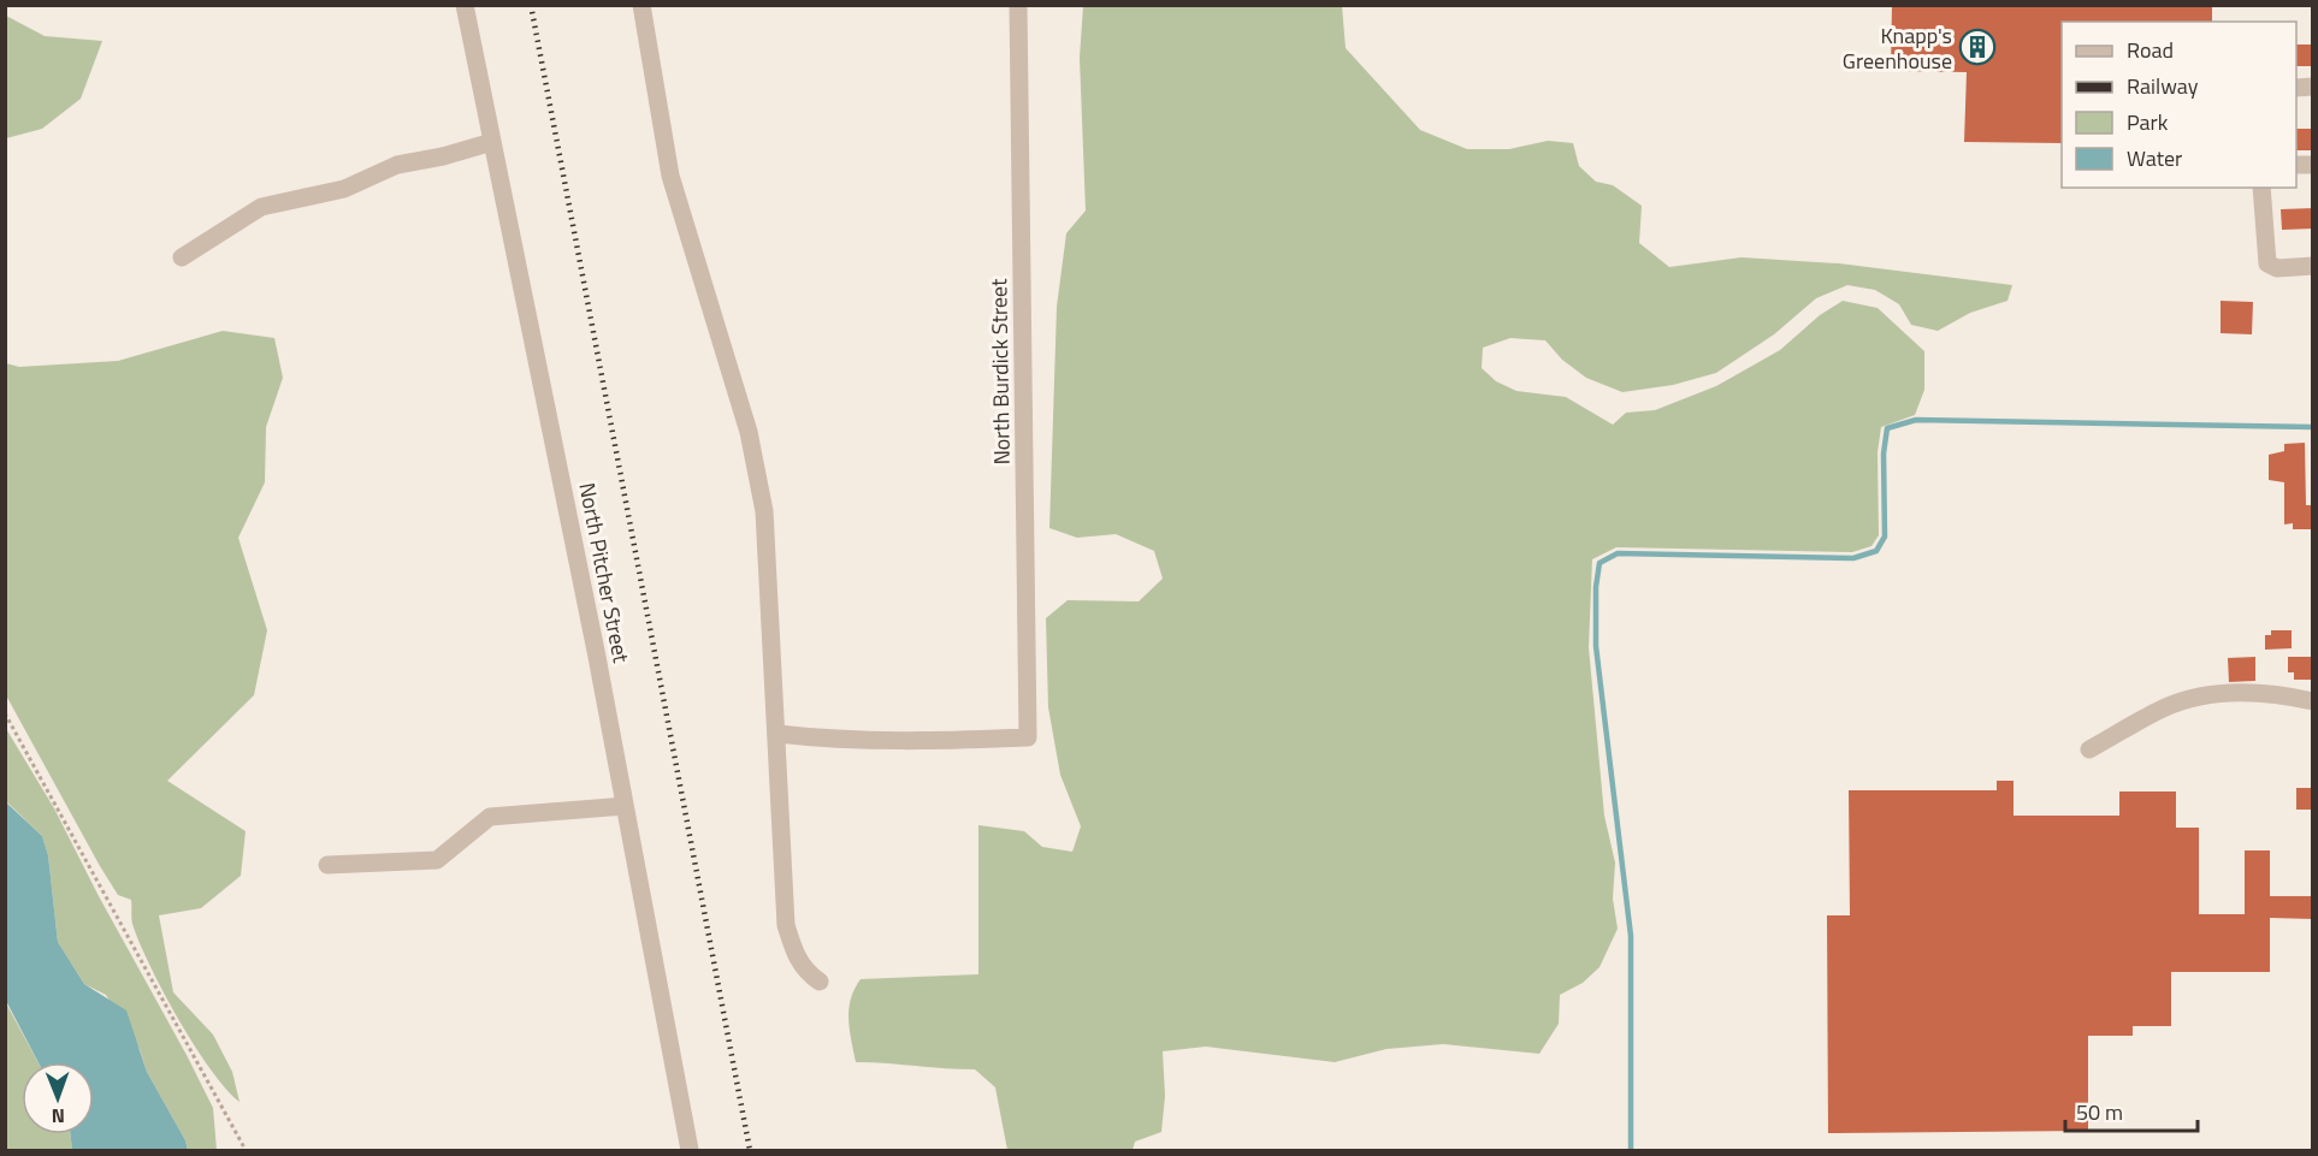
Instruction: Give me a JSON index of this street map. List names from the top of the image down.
{
  "streets": {
    "street": ["North Burdick Street", "North Pitcher Street"]
  },
  "places": {
    "building": ["Knapp's Greenhouse"]
  },
  "legend": [
    "Road",
    "Railway",
    "Park",
    "Water"
  ],
  "scale_bar": "50 m",
  "north": "bottom"
}
